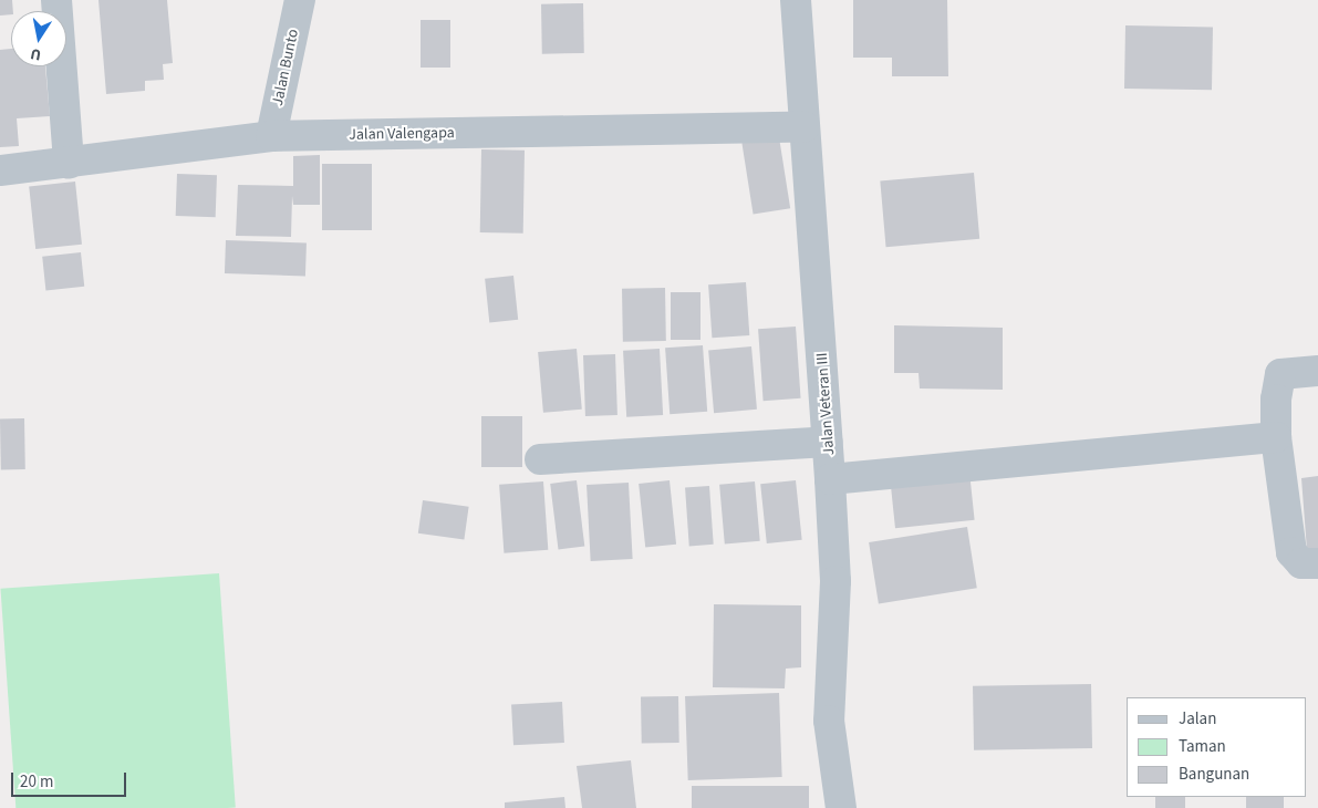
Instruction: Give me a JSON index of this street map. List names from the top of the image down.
{
  "streets": {
    "street": ["Jalan Bunto", "Jalan Valengapa", "Jalan Veteran III"]
  },
  "crossings": [
    ["Jalan Bunto", "Jalan Valengapa"],
    ["Jalan Valengapa", "Jalan Veteran III"]
  ],
  "legend": ["Jalan", "Taman", "Bangunan"],
  "scale_bar": "20 m",
  "north": "bottom"
}
